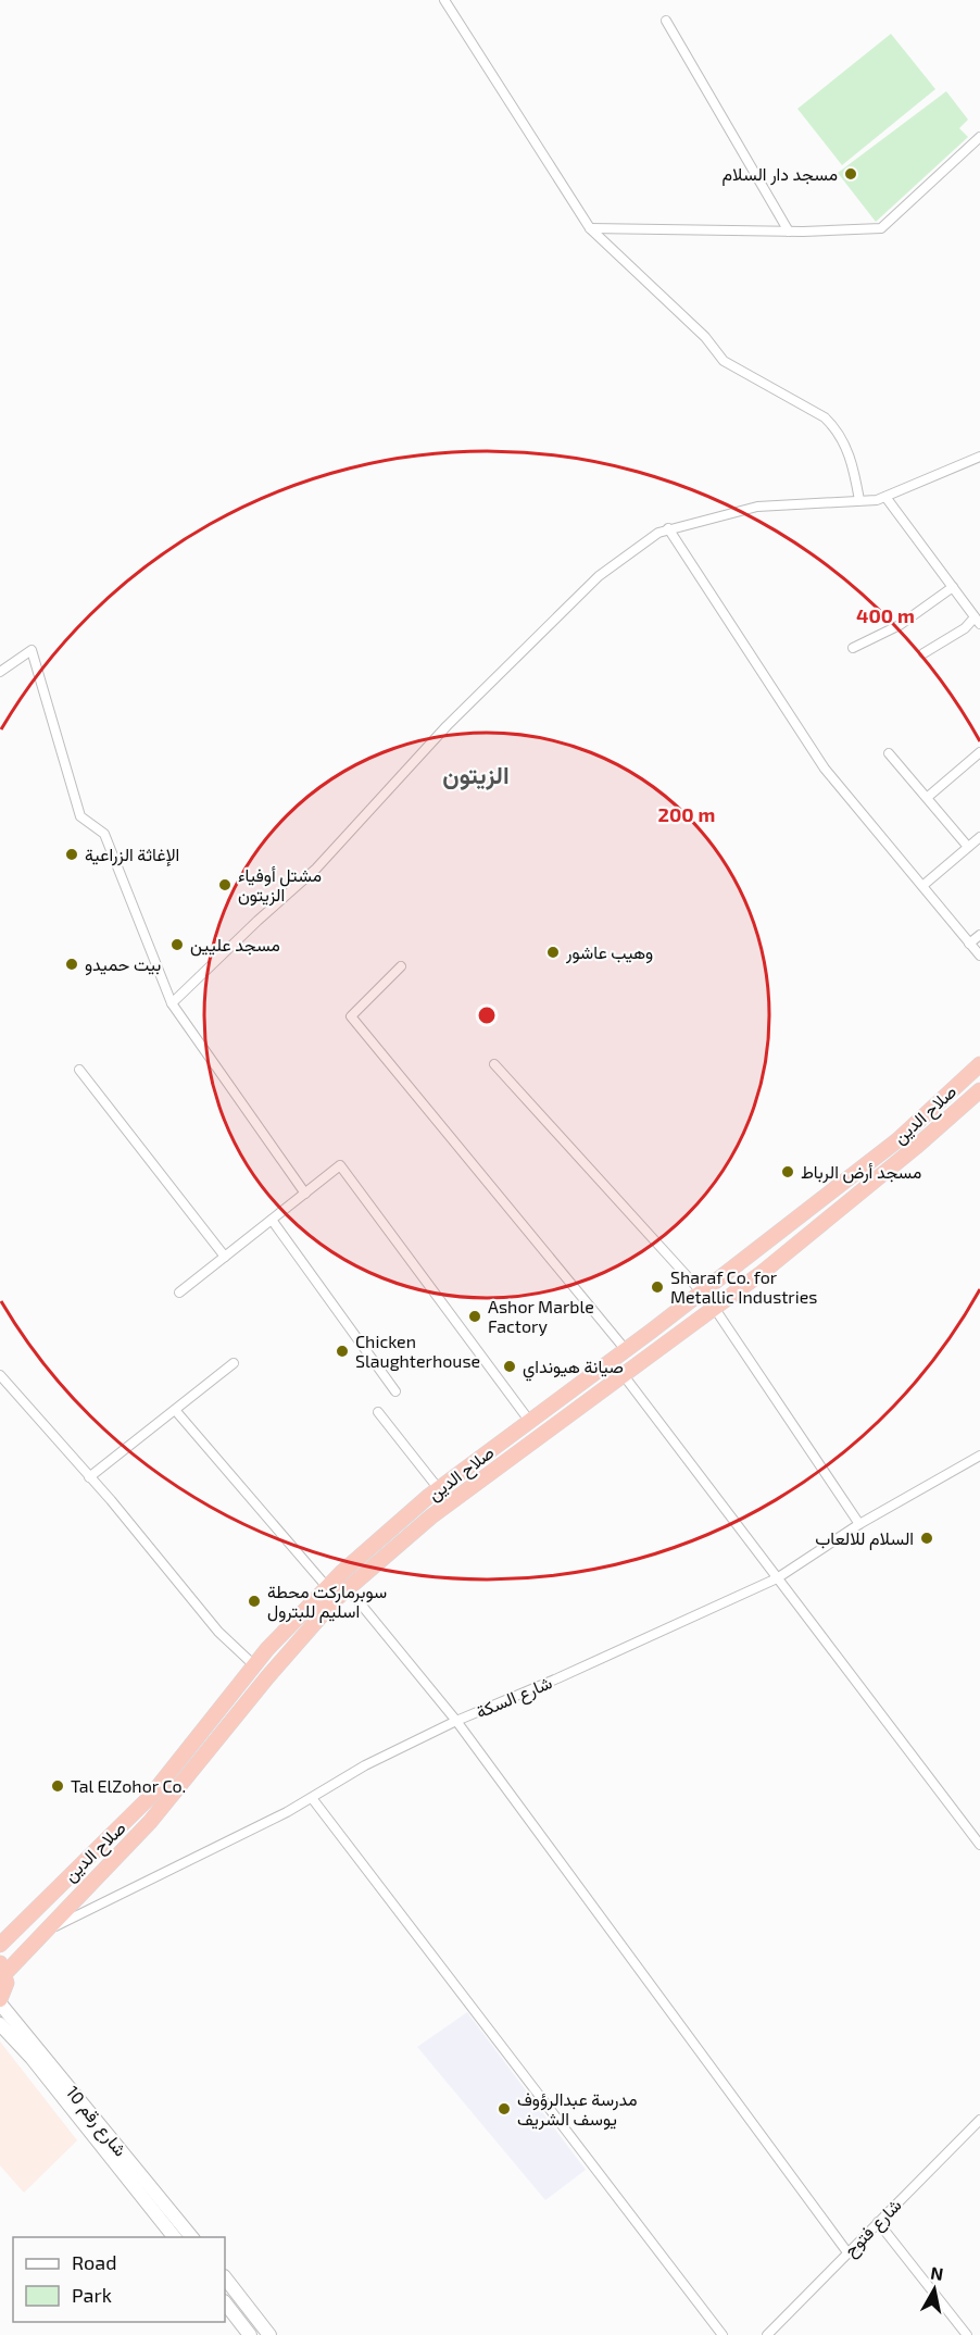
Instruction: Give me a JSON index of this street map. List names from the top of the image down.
{
  "streets": {
    "highway": ["صلاح الدين"],
    "main road": ["شارع رقم 10"],
    "street": ["شارع السكة", "شارع فتوح"]
  },
  "crossings": [
    ["صلاح الدين", "شارع السكة"]
  ],
  "districts": ["الزيتون"],
  "places": [
    "مسجد دار السلام",
    "الإغاثة الزراعية",
    "مشتل أوفياء الزيتون",
    "مسجد عليين",
    "وهيب عاشور",
    "بيت حميدو",
    "مسجد أرض الرباط",
    "Sharaf Co. for Metallic Industries",
    "Ashor Marble Factory",
    "Chicken Slaughterhouse",
    "صيانة هيونداي",
    "السلام للالعاب",
    "سوبرماركت محطة اسليم للبترول",
    "Tal ElZohor Co.",
    "مدرسة عبدالرؤوف يوسف الشريف"
  ],
  "legend": ["Road", "Park"],
  "north": "top",
  "rings": ["400 m", "200 m"]
}
